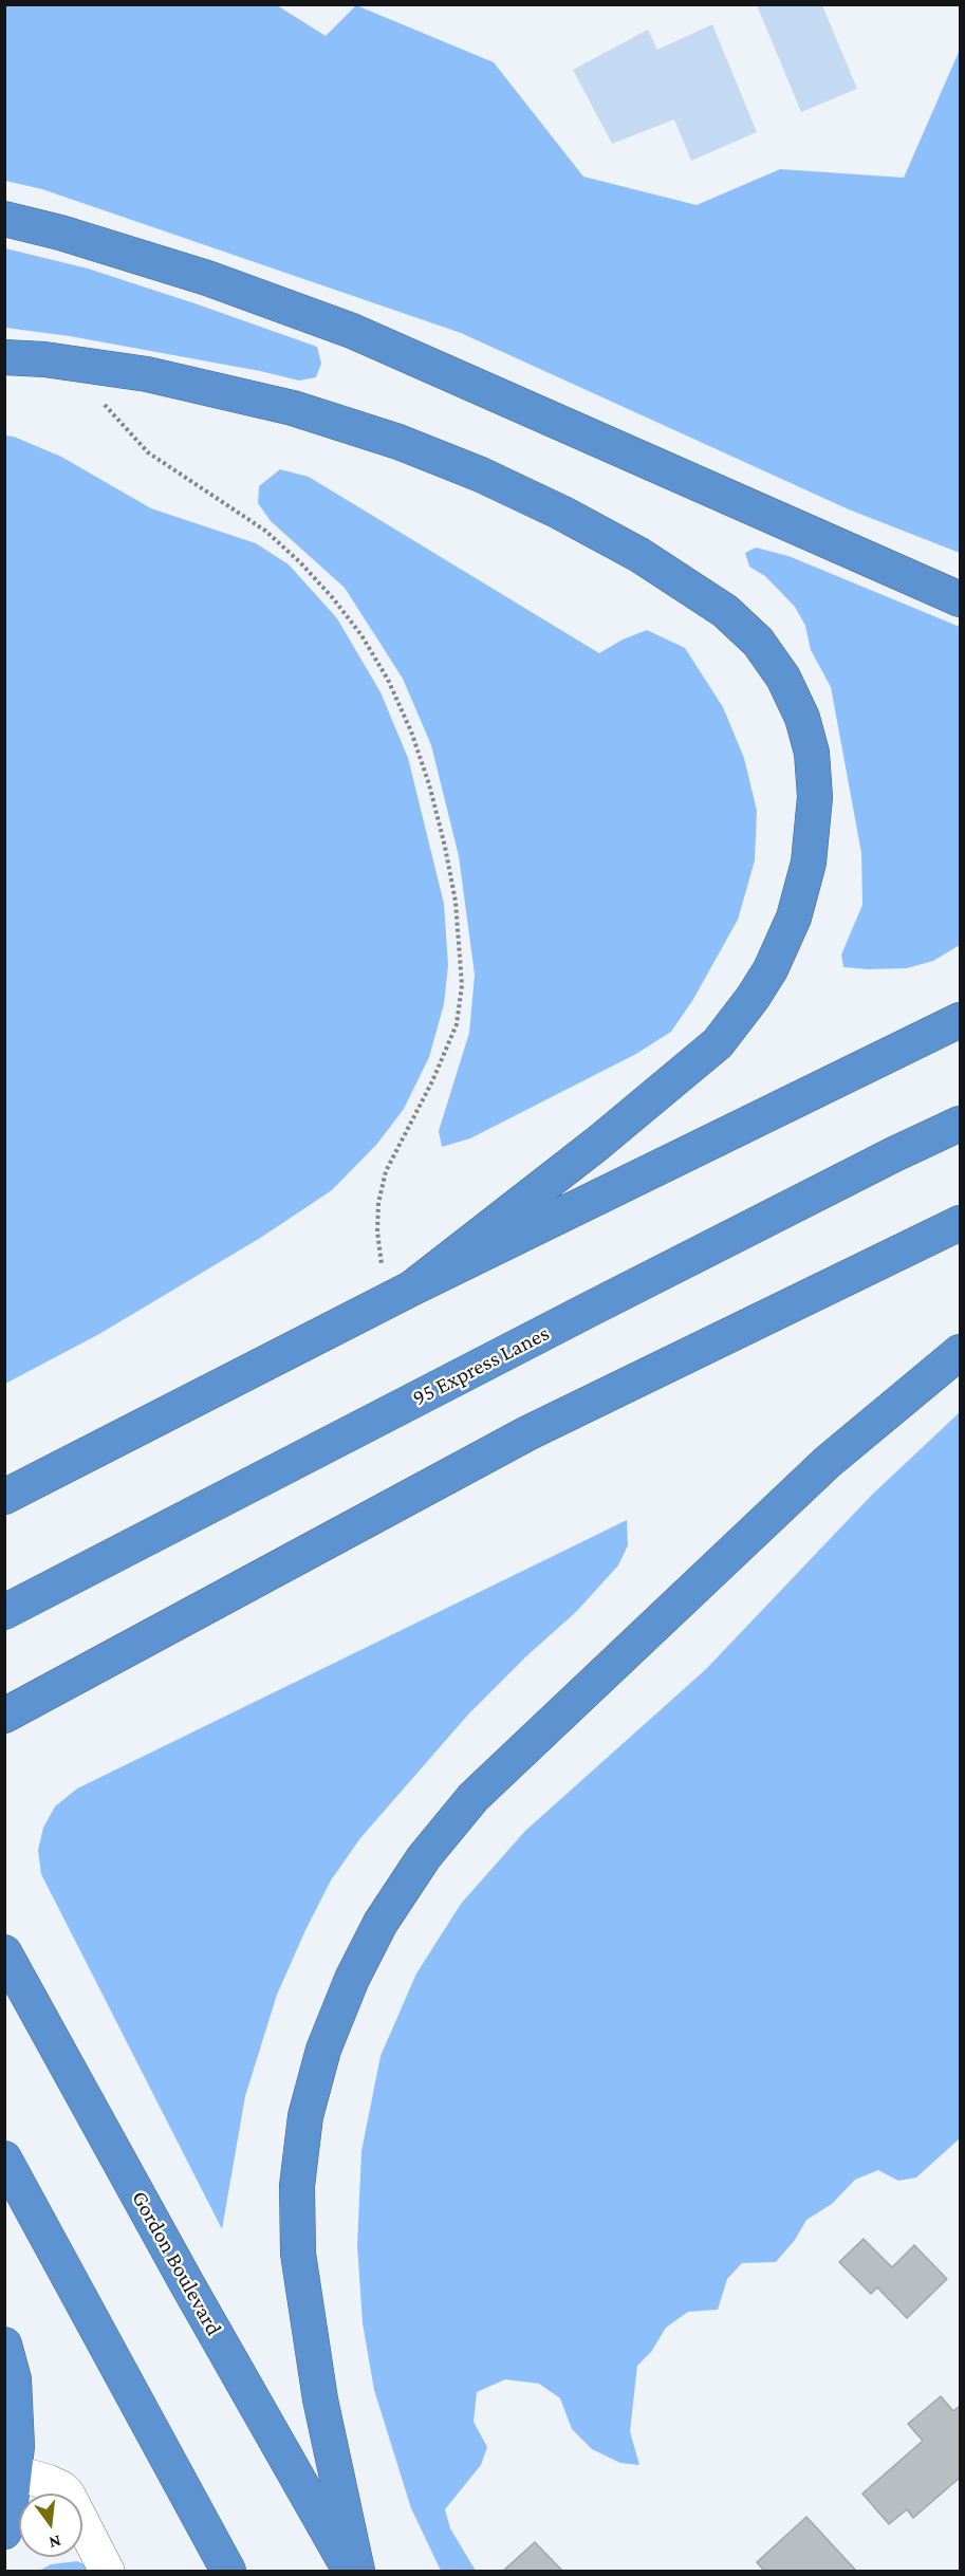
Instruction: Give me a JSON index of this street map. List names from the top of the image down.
{
  "streets": {
    "highway": ["95 Express Lanes", "Gordon Boulevard"]
  },
  "north": "bottom"
}
